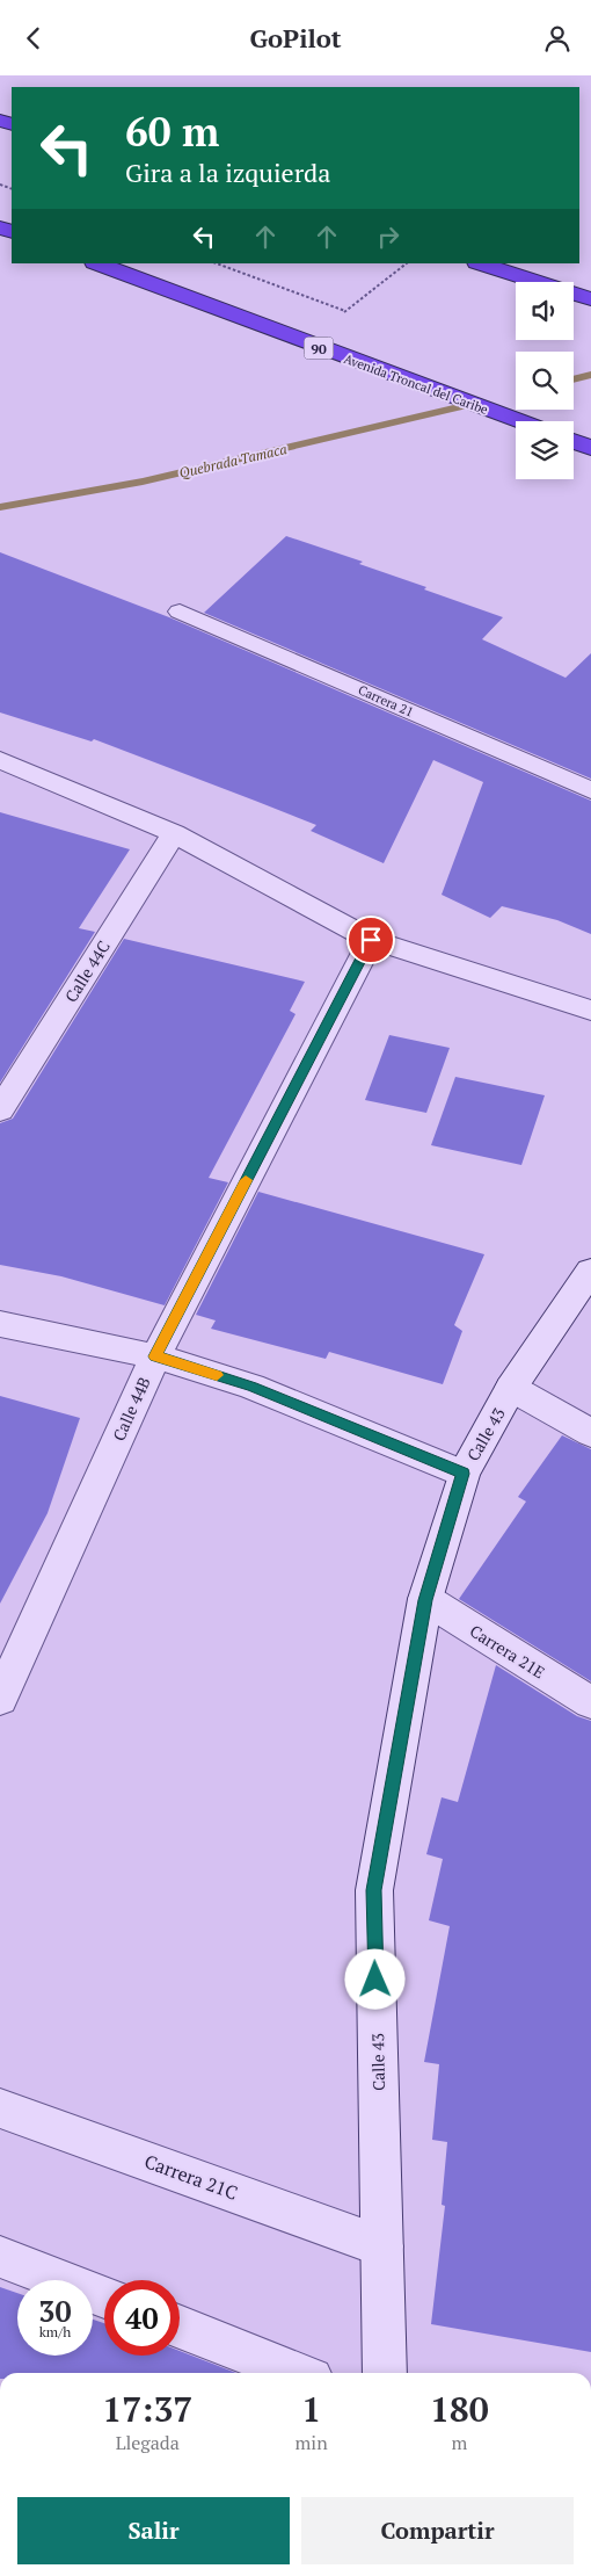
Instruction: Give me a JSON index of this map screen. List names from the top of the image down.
{
  "streets": {
    "highway": ["90", "Avenida Troncal del Caribe"],
    "street": [
      "Carrera 21",
      "Calle 44C",
      "Calle 44B",
      "Calle 43",
      "Carrera 21E",
      "Carrera 21C"
    ]
  },
  "crossings": [
    ["Calle 43", "Carrera 21E"],
    ["Calle 43", "Carrera 21C"]
  ],
  "water": ["Quebrada Tamaca"],
  "page": {
    "header": "GoPilot",
    "turn": ["60 m", "Gira a la izquierda"],
    "speed": "30 km/h",
    "limit": "40",
    "eta": [
      "17:37",
      "Llegada",
      "1",
      "min",
      "180",
      "m"
    ],
    "buttons": ["Salir", "Compartir"]
  }
}
